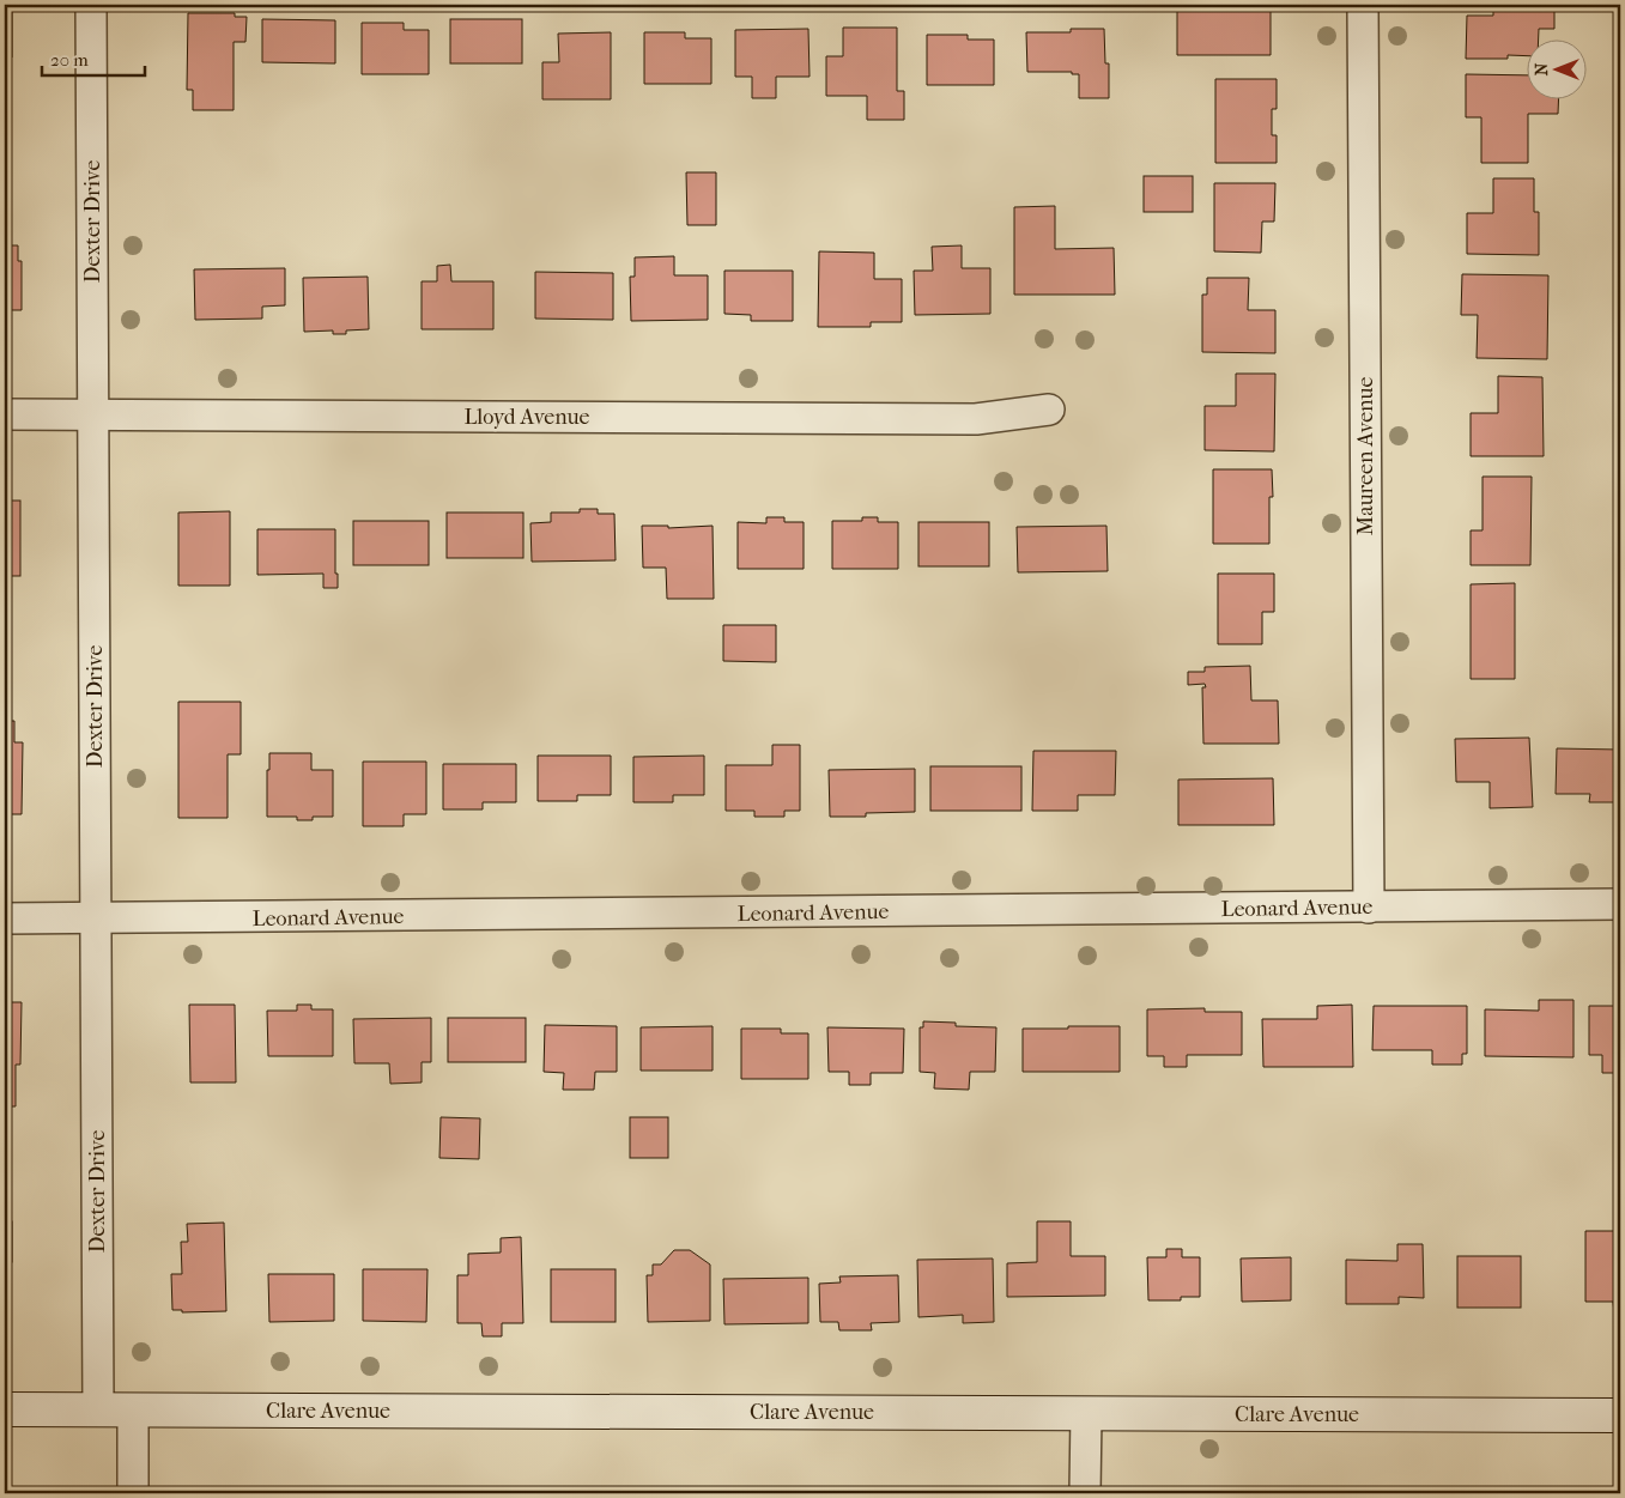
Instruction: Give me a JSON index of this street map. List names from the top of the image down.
{
  "streets": {
    "street": [
      "Dexter Drive",
      "Lloyd Avenue",
      "Maureen Avenue",
      "Leonard Avenue",
      "Clare Avenue"
    ]
  },
  "crossings": [
    ["Dexter Drive", "Lloyd Avenue"],
    ["Dexter Drive", "Leonard Avenue"],
    ["Dexter Drive", "Clare Avenue"],
    ["Maureen Avenue", "Leonard Avenue"]
  ],
  "scale_bar": "20 m",
  "north": "left"
}
